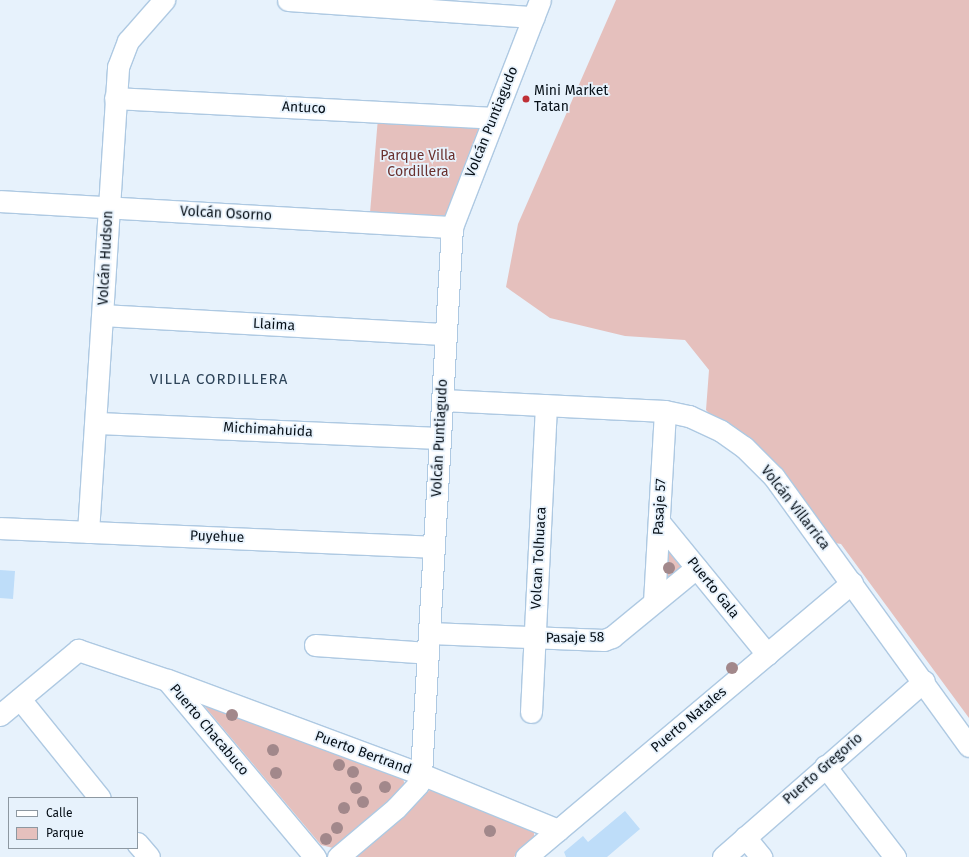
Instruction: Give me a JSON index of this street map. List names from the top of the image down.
{
  "streets": {
    "street": [
      "Antuco",
      "Volcán Puntiagudo",
      "Volcán Osorno",
      "Volcán Hudson",
      "Llaima",
      "Michimahuida",
      "Pasaje 57",
      "Volcán Villarrica",
      "Puyehue",
      "Volcan Tolhuaca",
      "Puerto Gala",
      "Pasaje 58",
      "Puerto Natales",
      "Puerto Chacabuco",
      "Puerto Bertrand",
      "Puerto Gregorio"
    ]
  },
  "crossings": [
    ["Antuco", "Volcán Puntiagudo"],
    ["Antuco", "Volcán Hudson"],
    ["Volcán Puntiagudo", "Volcán Osorno"],
    ["Volcán Puntiagudo", "Llaima"],
    ["Volcán Puntiagudo", "Michimahuida"],
    ["Volcán Puntiagudo", "Volcán Villarrica"],
    ["Volcán Puntiagudo", "Puyehue"],
    ["Volcán Puntiagudo", "Pasaje 58"],
    ["Volcán Puntiagudo", "Puerto Bertrand"],
    ["Volcán Osorno", "Volcán Hudson"],
    ["Volcán Hudson", "Llaima"],
    ["Volcán Hudson", "Michimahuida"],
    ["Volcán Hudson", "Puyehue"],
    ["Pasaje 57", "Volcán Villarrica"],
    ["Pasaje 57", "Puerto Gala"],
    ["Pasaje 57", "Pasaje 58"],
    ["Volcán Villarrica", "Volcan Tolhuaca"],
    ["Volcán Villarrica", "Puerto Natales"],
    ["Volcán Villarrica", "Puerto Gregorio"],
    ["Volcan Tolhuaca", "Pasaje 58"],
    ["Puerto Gala", "Pasaje 58"],
    ["Puerto Gala", "Puerto Natales"],
    ["Puerto Natales", "Puerto Bertrand"],
    ["Puerto Chacabuco", "Puerto Bertrand"]
  ],
  "districts": ["VILLA CORDILLERA"],
  "parks": ["Parque Villa Cordillera"],
  "places": ["Mini Market Tatan"],
  "legend": ["Calle", "Parque"]
}
